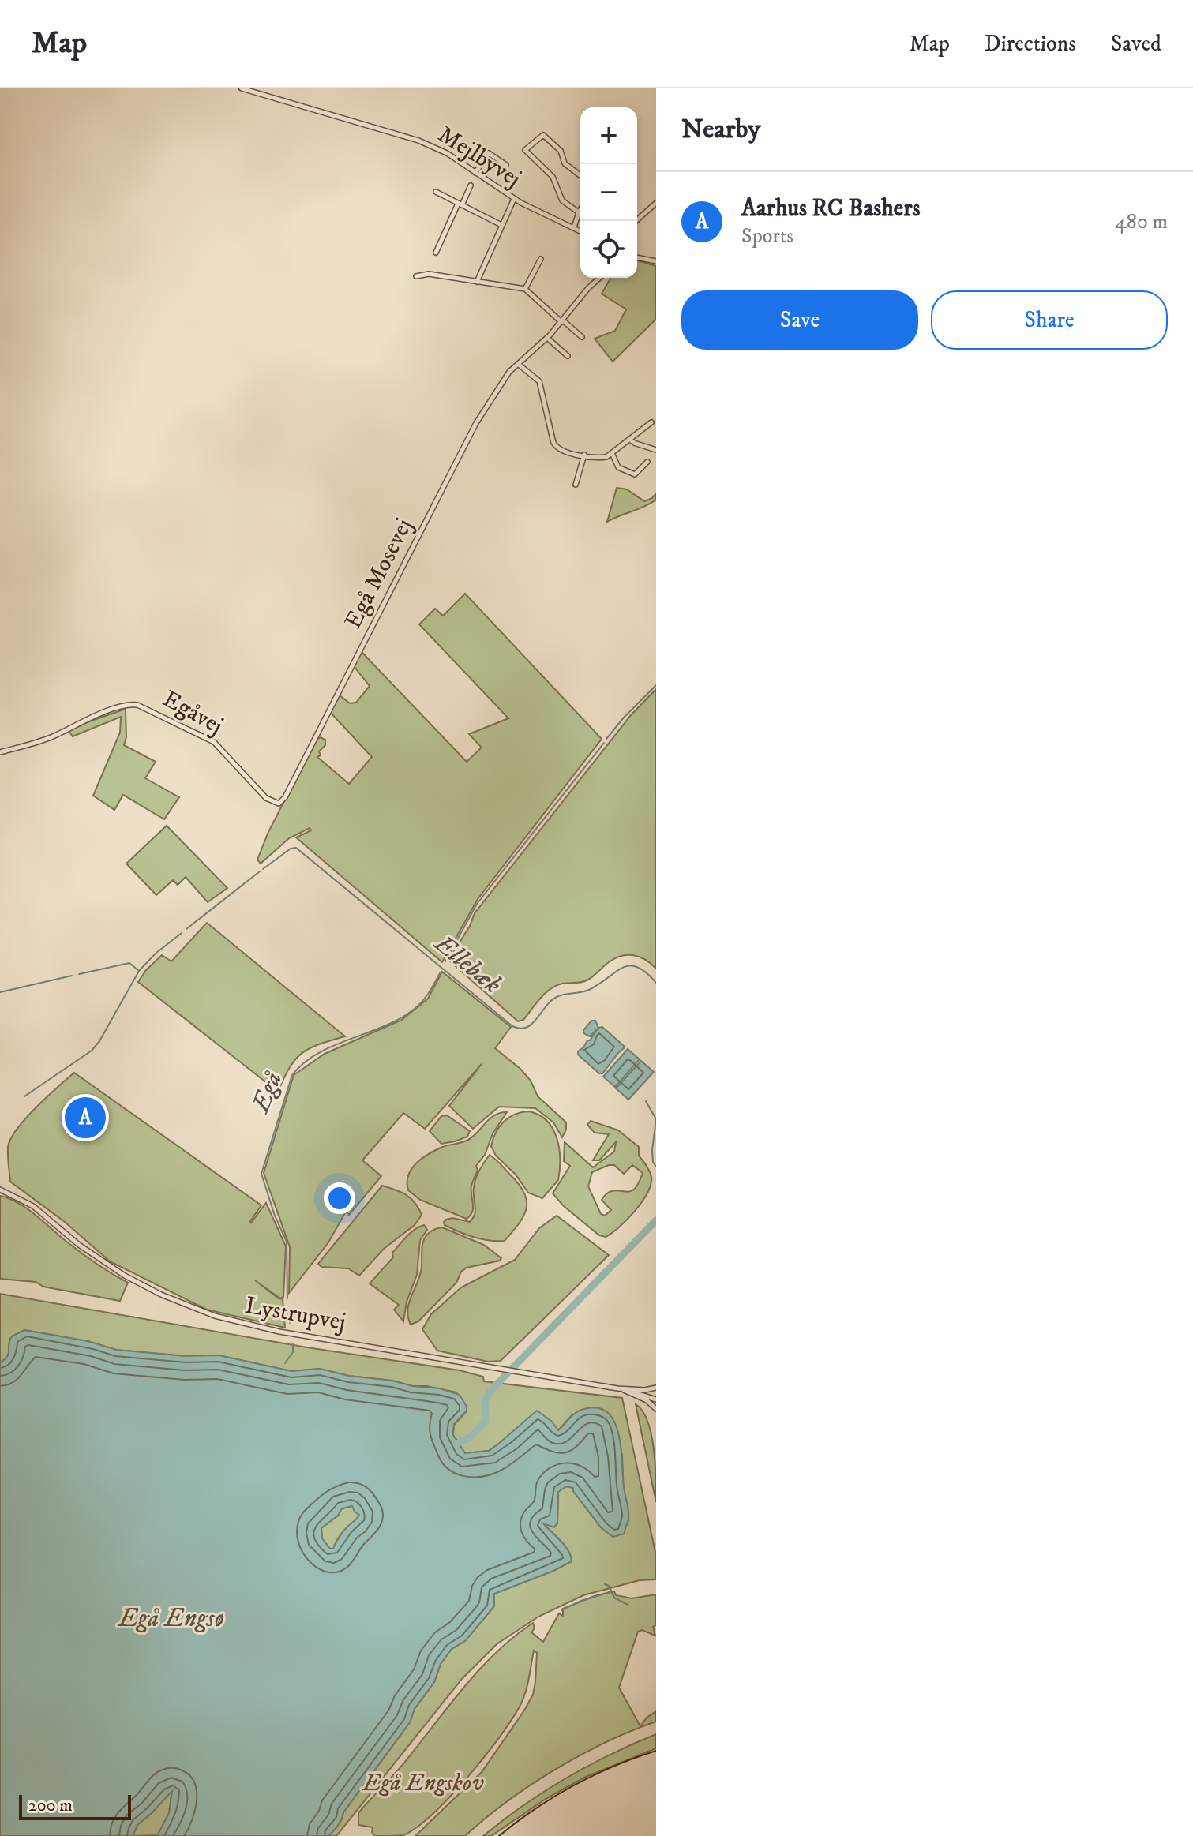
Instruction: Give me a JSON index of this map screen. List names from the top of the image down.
{
  "streets": {
    "street": [
      "Mejlbyvej",
      "Egå Mosevej",
      "Egåvej",
      "Lystrupvej"
    ]
  },
  "crossings": [
    ["Egå Mosevej", "Egåvej"]
  ],
  "water": ["Ellebæk", "Egå", "Egå Engsø"],
  "parks": ["Egå Engskov"],
  "scale_bar": "200 m",
  "page": {
    "header": "Map",
    "nav": ["Map", "Directions", "Saved"],
    "heading": "Nearby",
    "map_buttons": ["+", "−"],
    "list": [
      {
        "mark": "A",
        "name": "Aarhus RC Bashers",
        "note": "Sports",
        "value": "480 m"
      }
    ],
    "buttons": ["Save", "Share"],
    "pins": "A",
    "scale": "200 m"
  }
}
